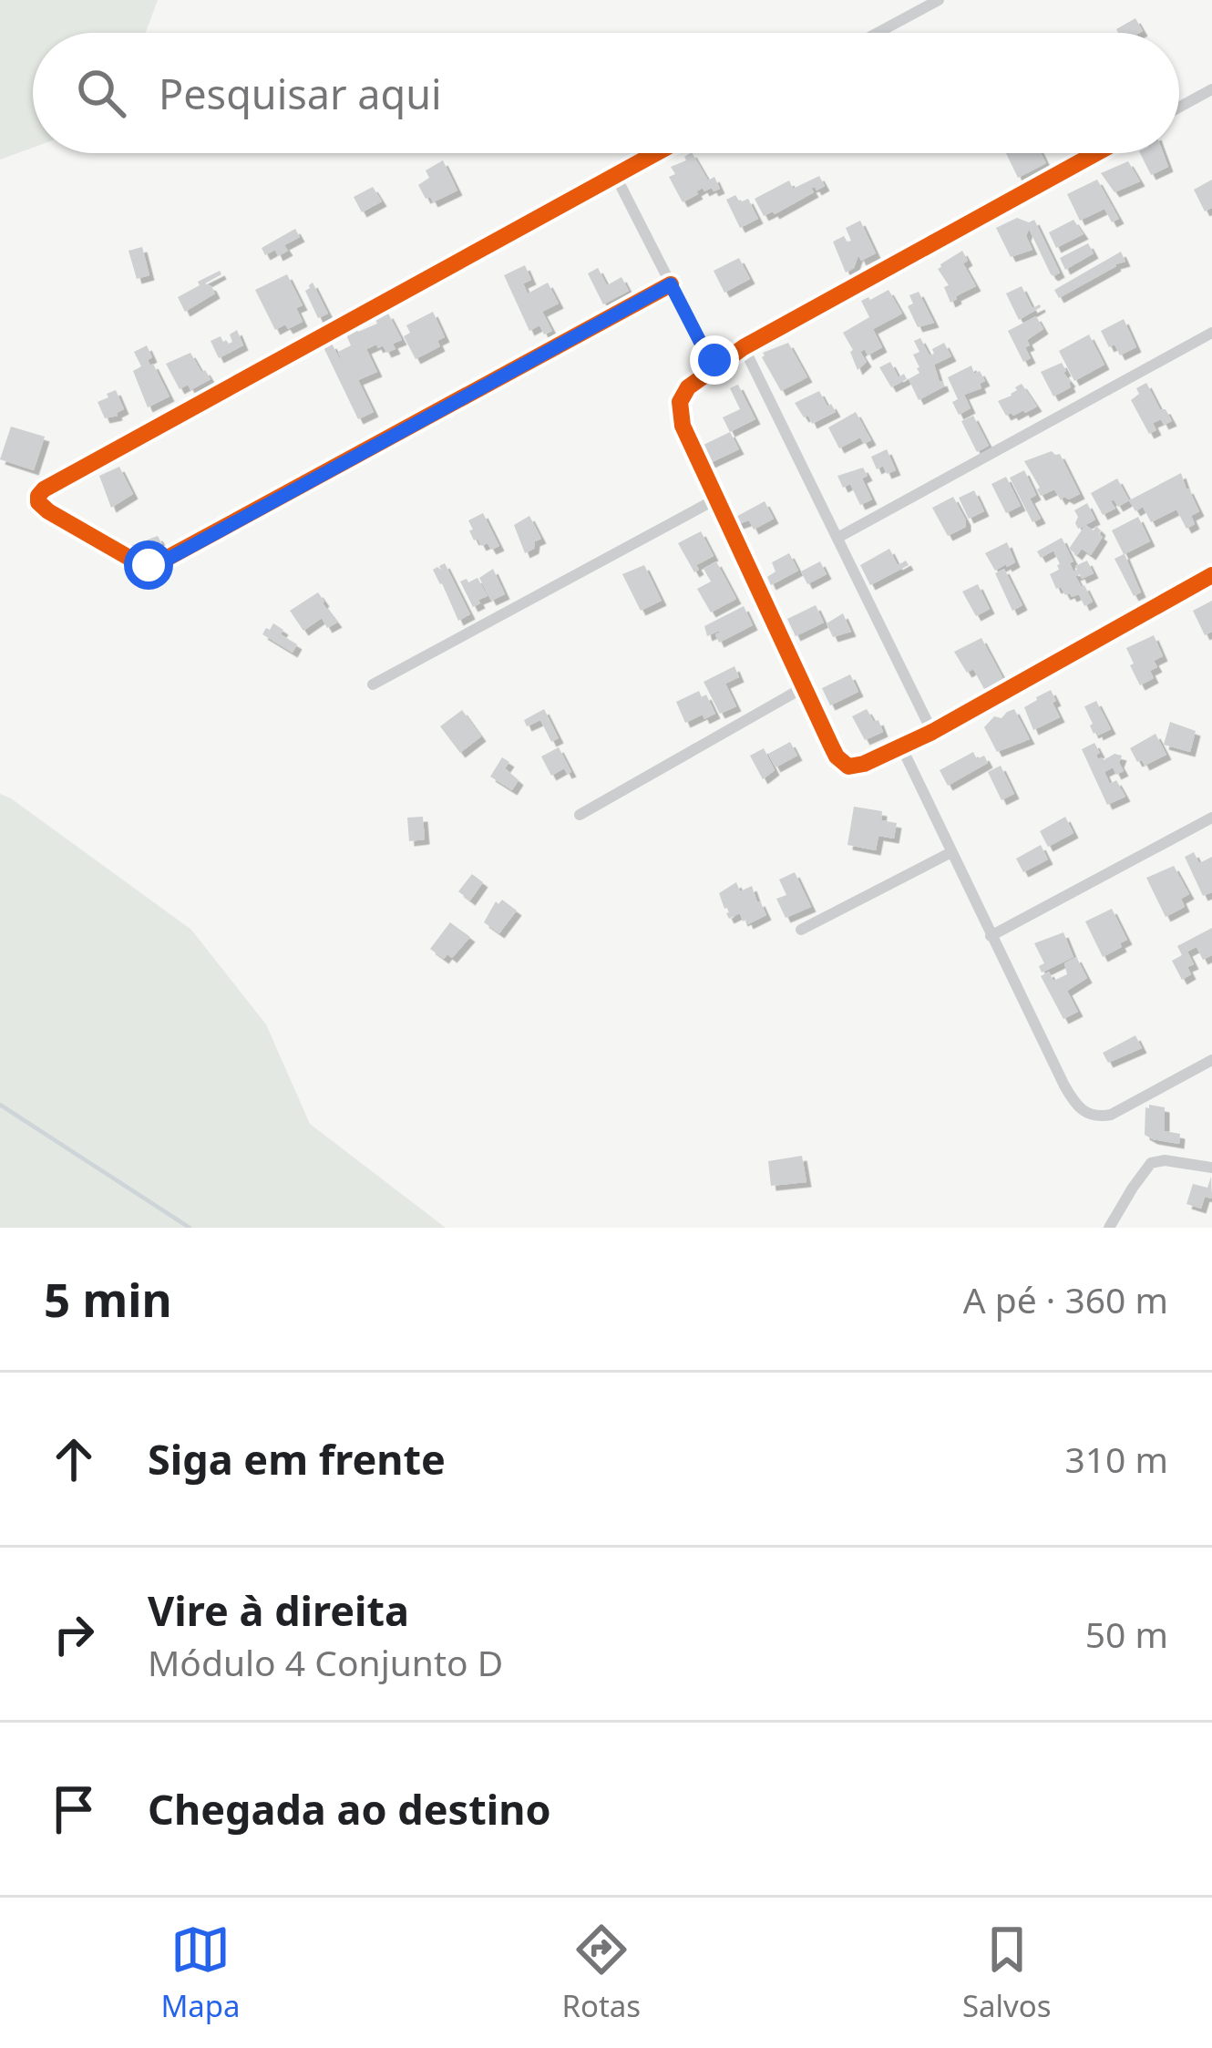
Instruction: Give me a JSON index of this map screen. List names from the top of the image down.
{
  "page": {
    "search": "Pesquisar aqui",
    "heading": ["5 min", "A pé · 360 m"],
    "list": [
      ["Siga em frente", "310 m"],
      ["Vire à direita", "Módulo 4 Conjunto D", "50 m"],
      "Chegada ao destino"
    ],
    "nav": ["Mapa", "Rotas", "Salvos"]
  }
}
